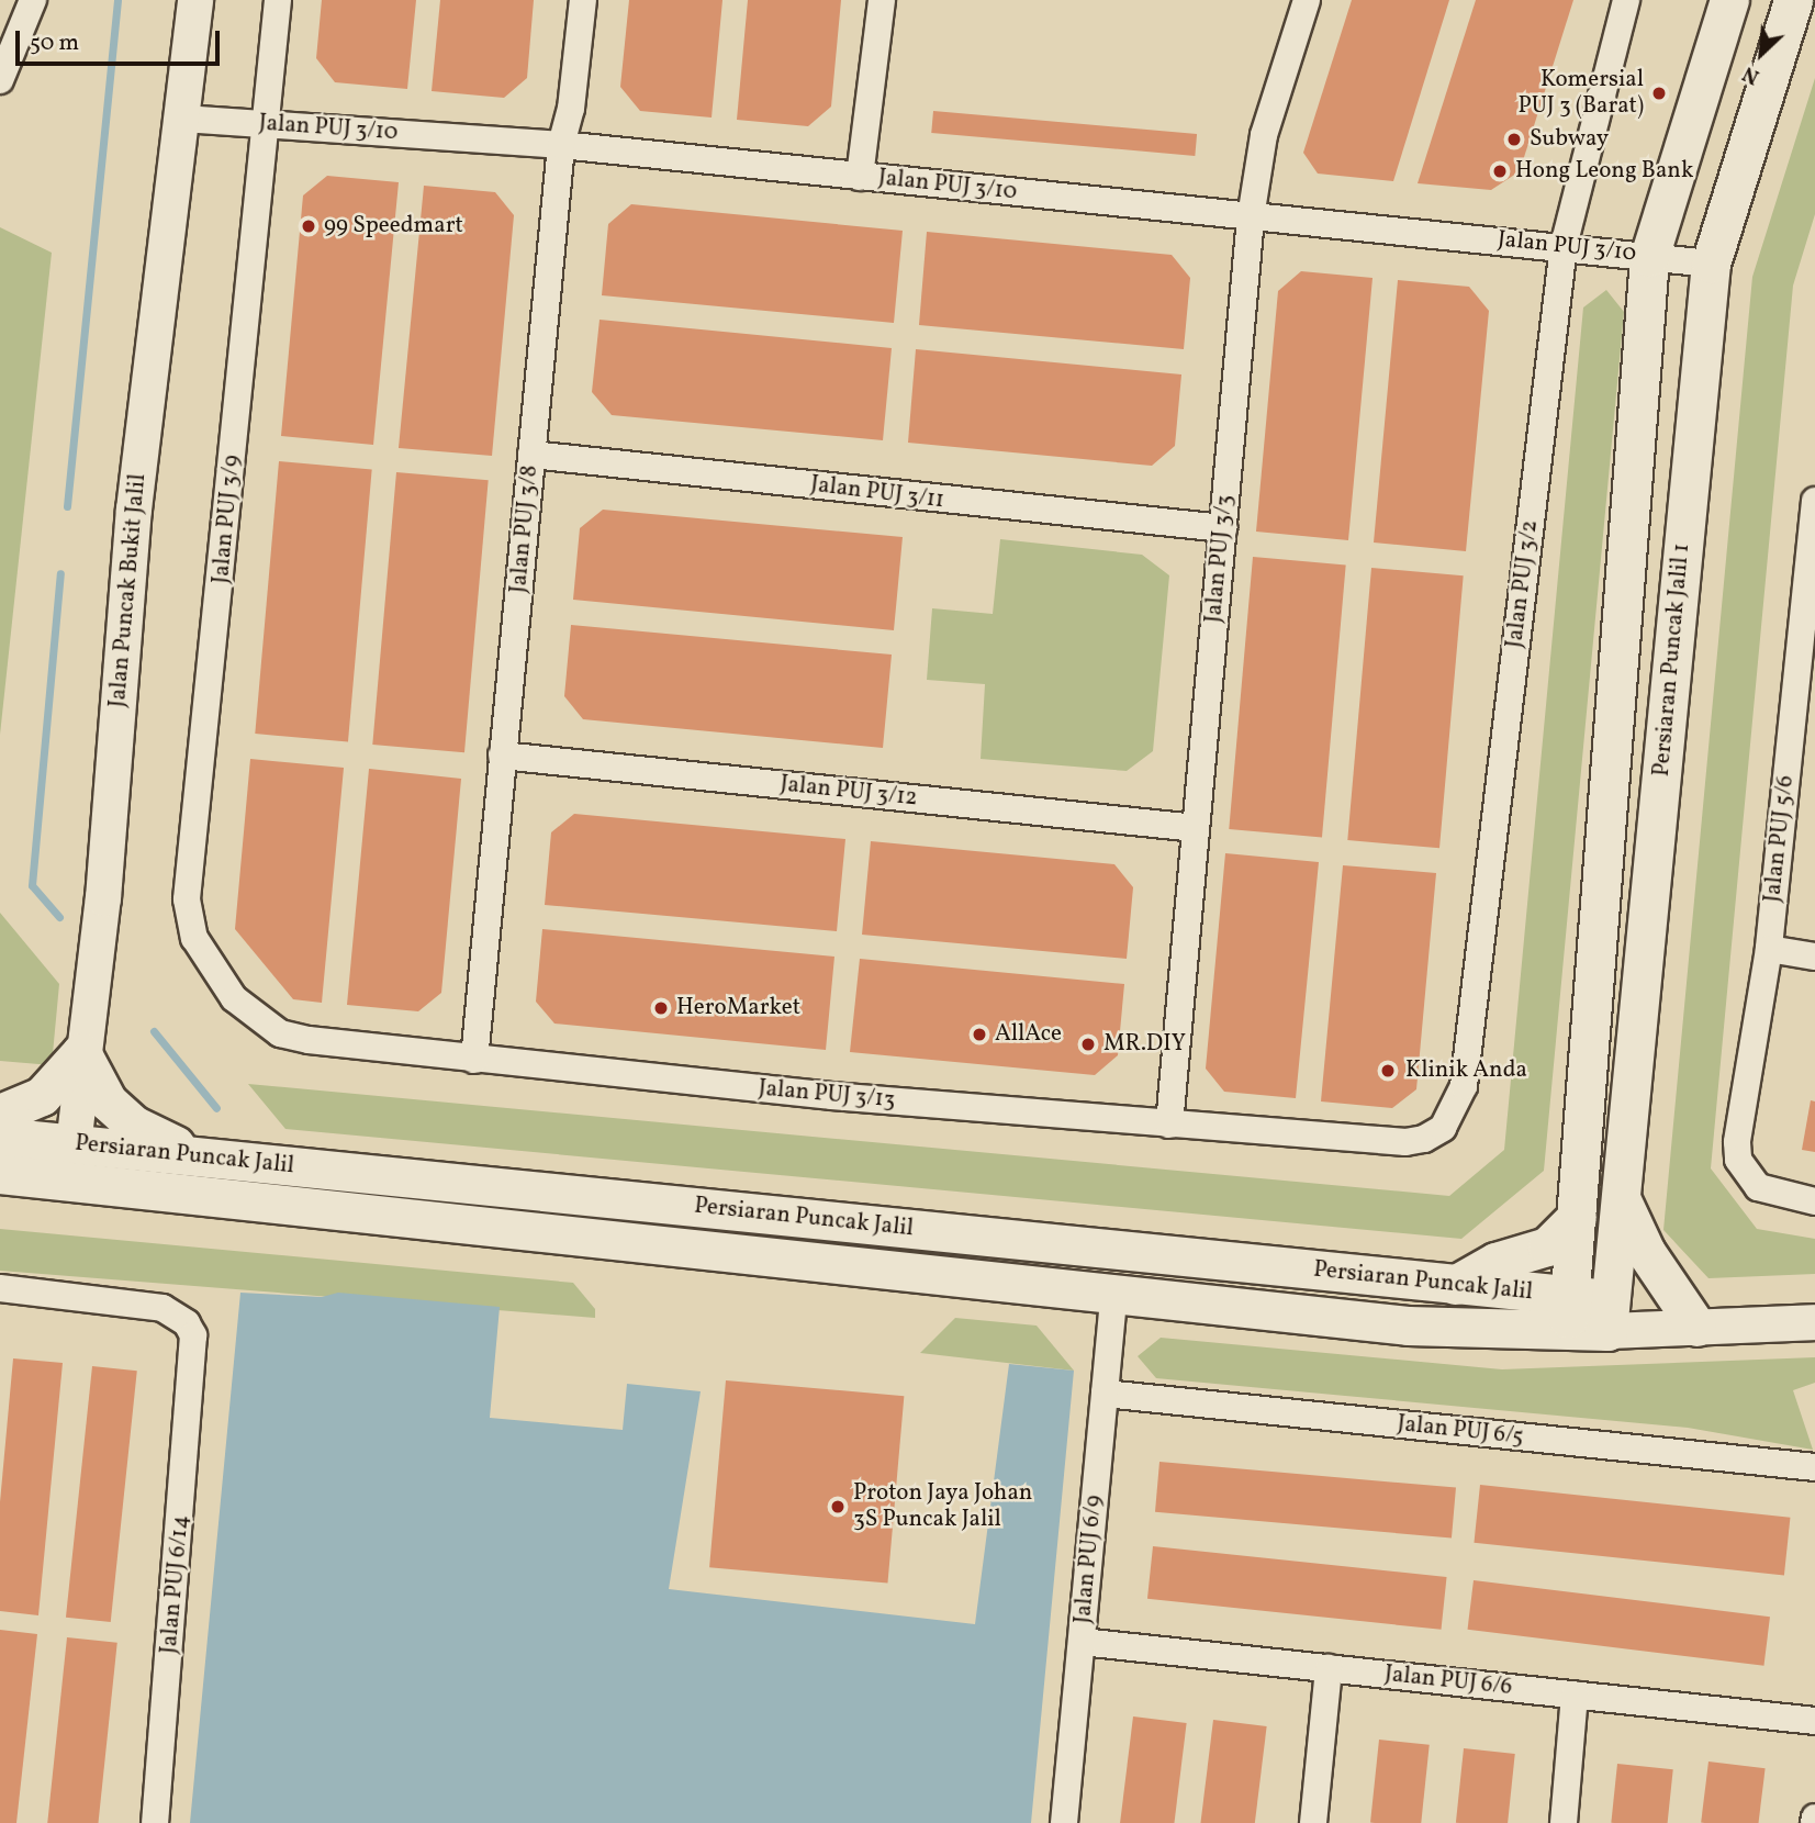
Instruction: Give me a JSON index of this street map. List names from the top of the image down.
{
  "streets": {
    "main road": ["Persiaran Puncak Jalil 1", "Persiaran Puncak Jalil"],
    "street": [
      "Jalan PUJ 3/10",
      "Jalan PUJ 3/11",
      "Jalan PUJ 3/9",
      "Jalan PUJ 3/8",
      "Jalan PUJ 3/3",
      "Jalan PUJ 3/2",
      "Jalan Puncak Bukit Jalil",
      "Jalan PUJ 3/12",
      "Jalan PUJ 5/6",
      "Jalan PUJ 3/13",
      "Jalan PUJ 6/5",
      "Jalan PUJ 6/9",
      "Jalan PUJ 6/14",
      "Jalan PUJ 6/6"
    ]
  },
  "crossings": [
    ["Jalan PUJ 3/10", "Jalan PUJ 3/9"],
    ["Jalan PUJ 3/10", "Jalan PUJ 3/8"],
    ["Jalan PUJ 3/10", "Jalan PUJ 3/3"],
    ["Jalan PUJ 3/10", "Jalan PUJ 3/2"],
    ["Jalan PUJ 3/10", "Jalan Puncak Bukit Jalil"],
    ["Jalan PUJ 3/10", "Persiaran Puncak Jalil 1"],
    ["Jalan PUJ 3/11", "Jalan PUJ 3/8"],
    ["Jalan PUJ 3/11", "Jalan PUJ 3/3"],
    ["Jalan PUJ 3/9", "Jalan PUJ 3/13"],
    ["Jalan PUJ 3/8", "Jalan PUJ 3/12"],
    ["Jalan PUJ 3/8", "Jalan PUJ 3/13"],
    ["Jalan PUJ 3/3", "Jalan PUJ 3/12"],
    ["Jalan PUJ 3/3", "Jalan PUJ 3/13"],
    ["Jalan PUJ 3/2", "Jalan PUJ 3/13"],
    ["Jalan Puncak Bukit Jalil", "Persiaran Puncak Jalil"],
    ["Persiaran Puncak Jalil 1", "Persiaran Puncak Jalil"],
    ["Persiaran Puncak Jalil", "Jalan PUJ 6/9"],
    ["Jalan PUJ 6/5", "Jalan PUJ 6/9"],
    ["Jalan PUJ 6/9", "Jalan PUJ 6/6"]
  ],
  "places": [
    "Komersial PUJ 3 (Barat)",
    "Subway",
    "Hong Leong Bank",
    "99 Speedmart",
    "HeroMarket",
    "AllAce",
    "MR.DIY",
    "Klinik Anda",
    "Proton Jaya Johan 3S Puncak Jalil"
  ],
  "scale_bar": "50 m",
  "north": "bottom left"
}
